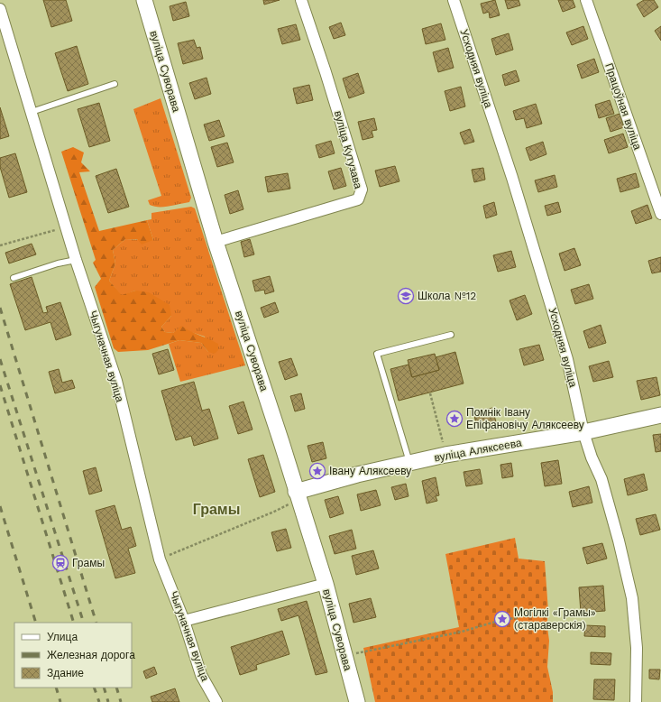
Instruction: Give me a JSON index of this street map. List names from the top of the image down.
{
  "streets": {
    "street": [
      "Усходняя вуліца",
      "вуліца Суворава",
      "Працоўная вуліца",
      "вуліца Кутузава",
      "Чыгуначная вуліца",
      "вуліца Аляксеева"
    ]
  },
  "crossings": [
    ["Усходняя вуліца", "вуліца Аляксеева"],
    ["вуліца Суворава", "вуліца Кутузава"],
    ["вуліца Суворава", "вуліца Аляксеева"]
  ],
  "districts": ["Грамы"],
  "places": {
    "school or university": ["Школа №12"],
    "place": ["Помнік Івану Епіфановічу Аляксееву", "Івану Аляксееву", "Могілкі «Грамы» (стараверскія)"],
    "station": ["Грамы"]
  },
  "legend": ["Улица", "Железная дорога", "Здание"]
}
